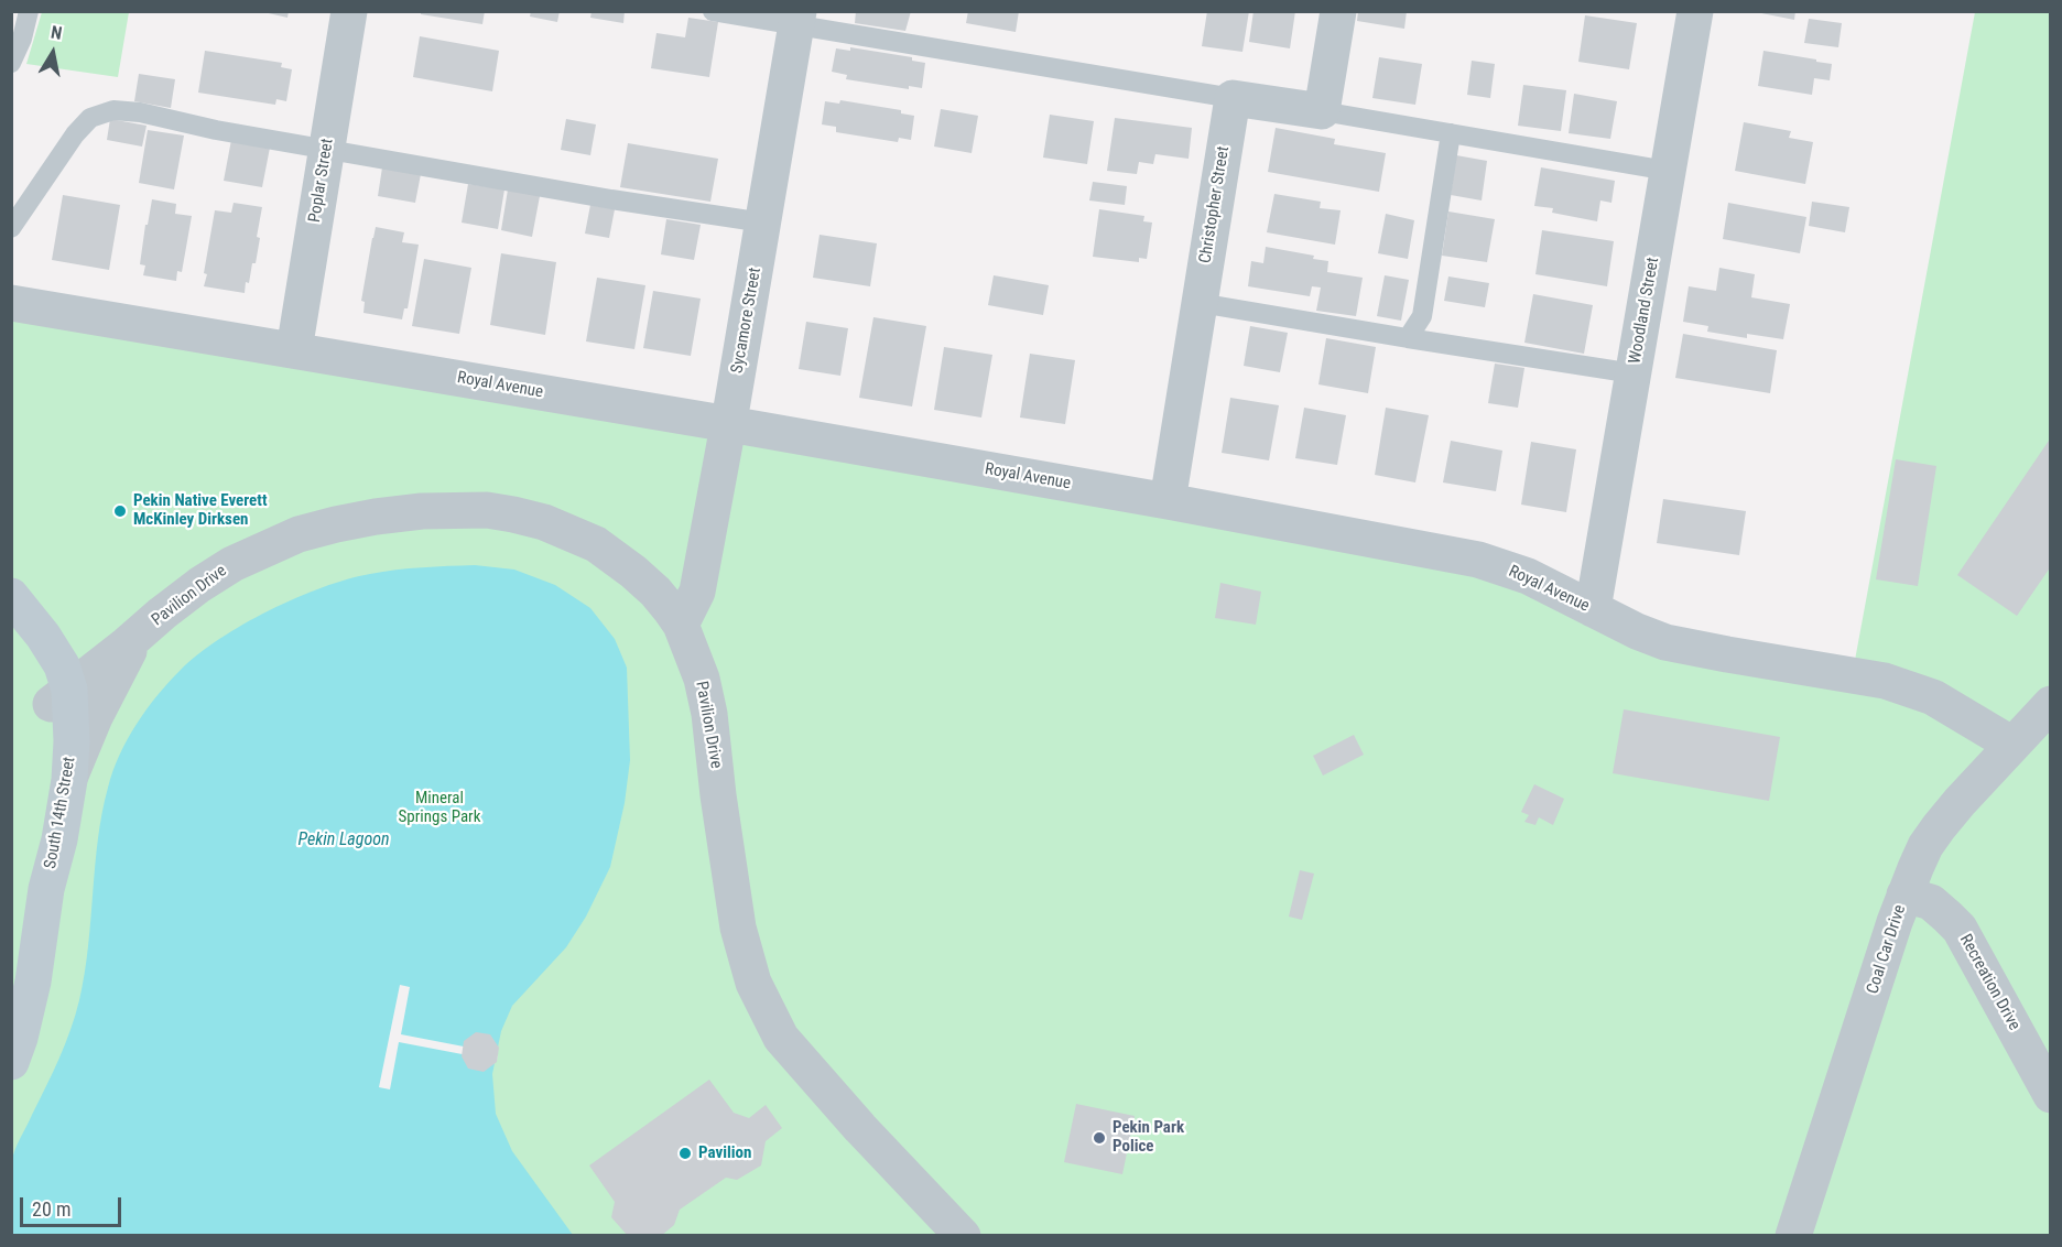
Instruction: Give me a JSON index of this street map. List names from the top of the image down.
{
  "streets": {
    "main road": ["South 14th Street"],
    "street": [
      "Poplar Street",
      "Christopher Street",
      "Woodland Street",
      "Sycamore Street",
      "Royal Avenue",
      "Pavilion Drive",
      "Coal Car Drive",
      "Recreation Drive"
    ]
  },
  "crossings": [
    ["Poplar Street", "Royal Avenue"],
    ["Christopher Street", "Royal Avenue"],
    ["Woodland Street", "Royal Avenue"],
    ["Sycamore Street", "Royal Avenue"],
    ["Sycamore Street", "Pavilion Drive"],
    ["Royal Avenue", "Coal Car Drive"],
    ["Pavilion Drive", "South 14th Street"],
    ["Coal Car Drive", "Recreation Drive"]
  ],
  "water": ["Pekin Lagoon"],
  "parks": ["Mineral Springs Park"],
  "places": ["Pekin Native Everett McKinley Dirksen", "Pekin Park Police", "Pavilion"],
  "scale_bar": "20 m",
  "north": "top"
}
